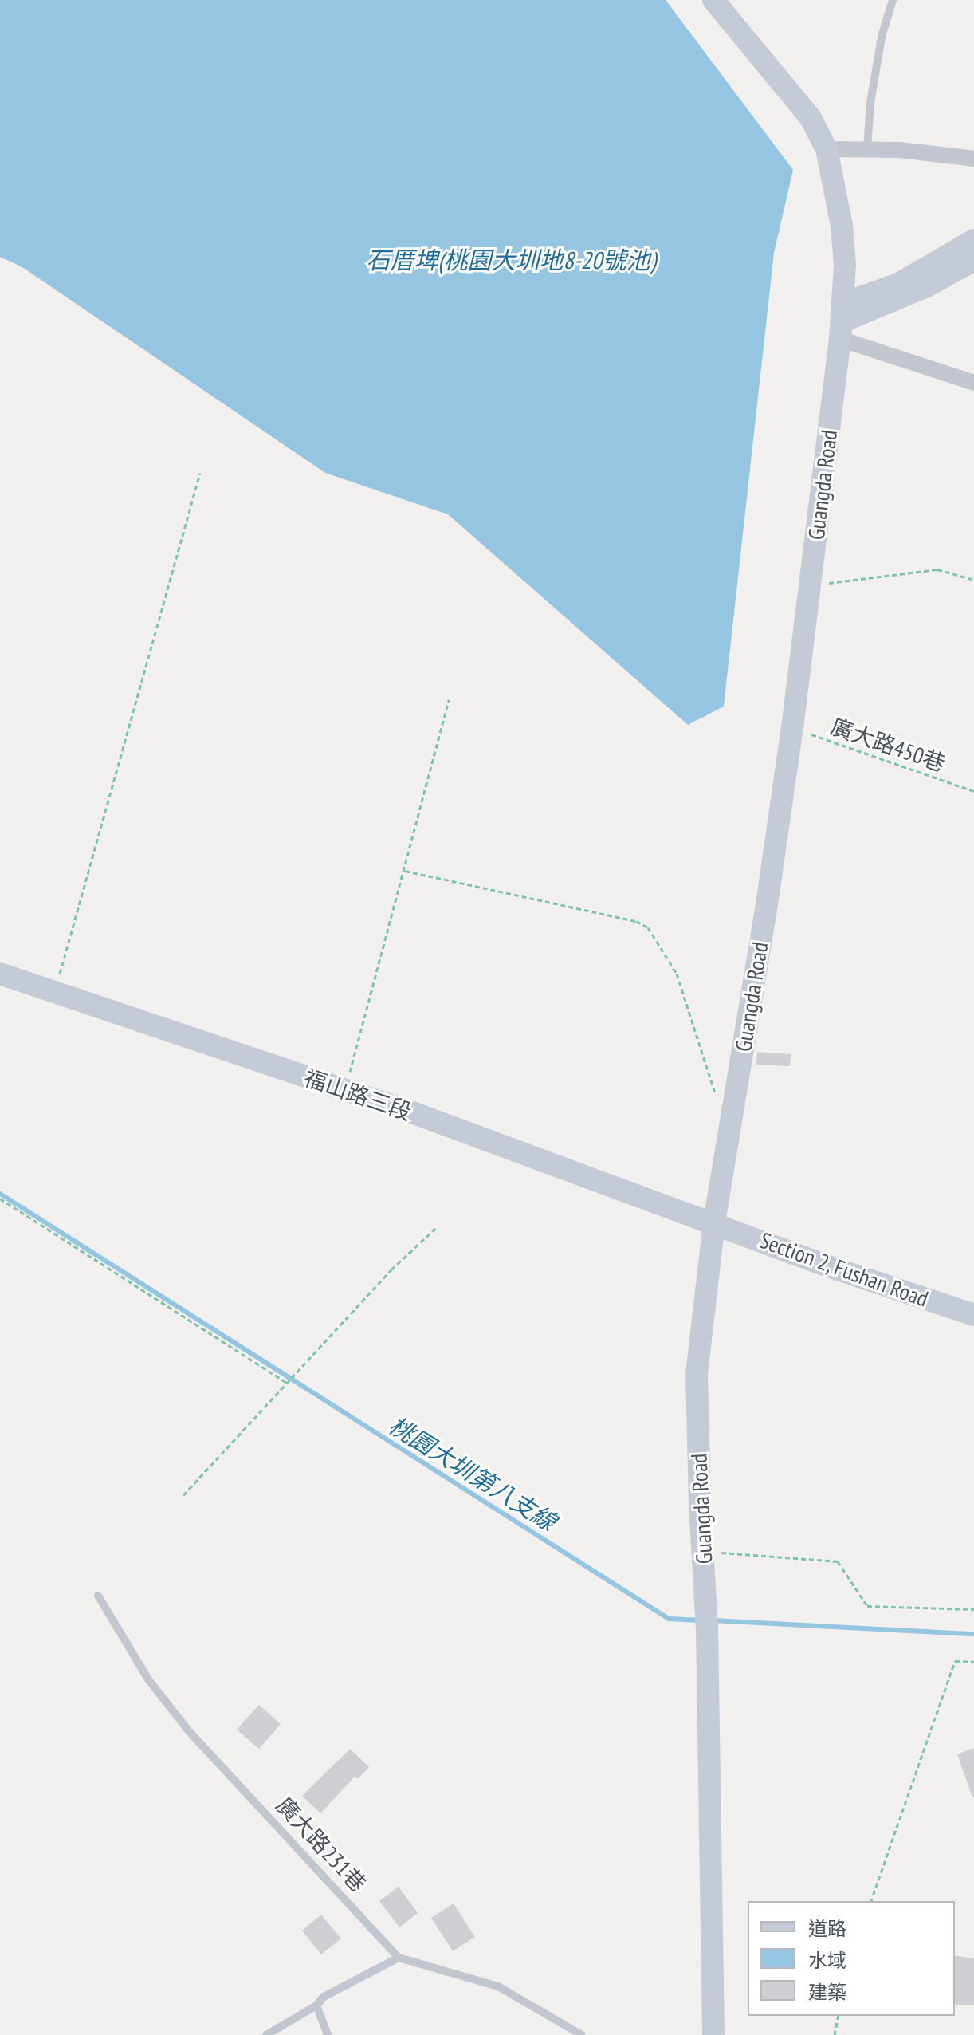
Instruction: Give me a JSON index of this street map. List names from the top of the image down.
{
  "streets": {
    "street": ["Guangda Road", "福山路三段", "Section 2, Fushan Road"],
    "lane": ["廣大路231巷"],
    "path": ["廣大路450巷"]
  },
  "crossings": [
    ["Guangda Road", "廣大路450巷"],
    ["Guangda Road", "福山路三段"],
    ["Guangda Road", "Section 2, Fushan Road"],
    ["福山路三段", "Section 2, Fushan Road"]
  ],
  "water": ["石厝埤(桃園大圳地8-20號池)", "桃園大圳第八支線"],
  "legend": ["道路", "水域", "建築"]
}
